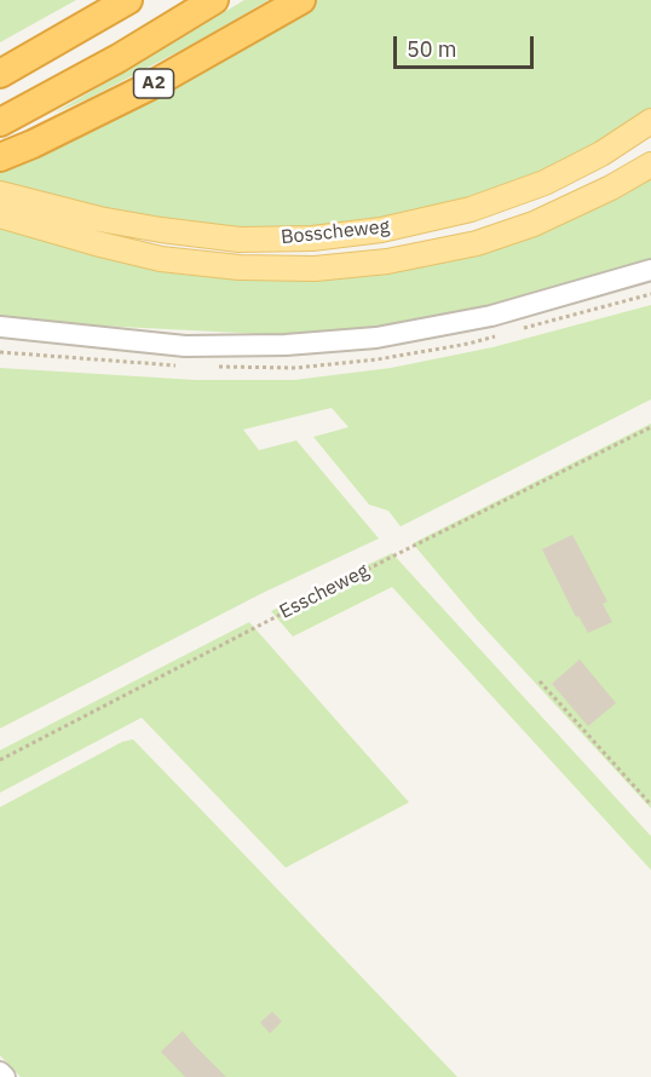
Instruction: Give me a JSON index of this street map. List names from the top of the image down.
{
  "streets": {
    "highway": ["A2"],
    "main road": ["Bosscheweg"],
    "path": ["Esscheweg"]
  },
  "scale_bar": "50 m"
}
